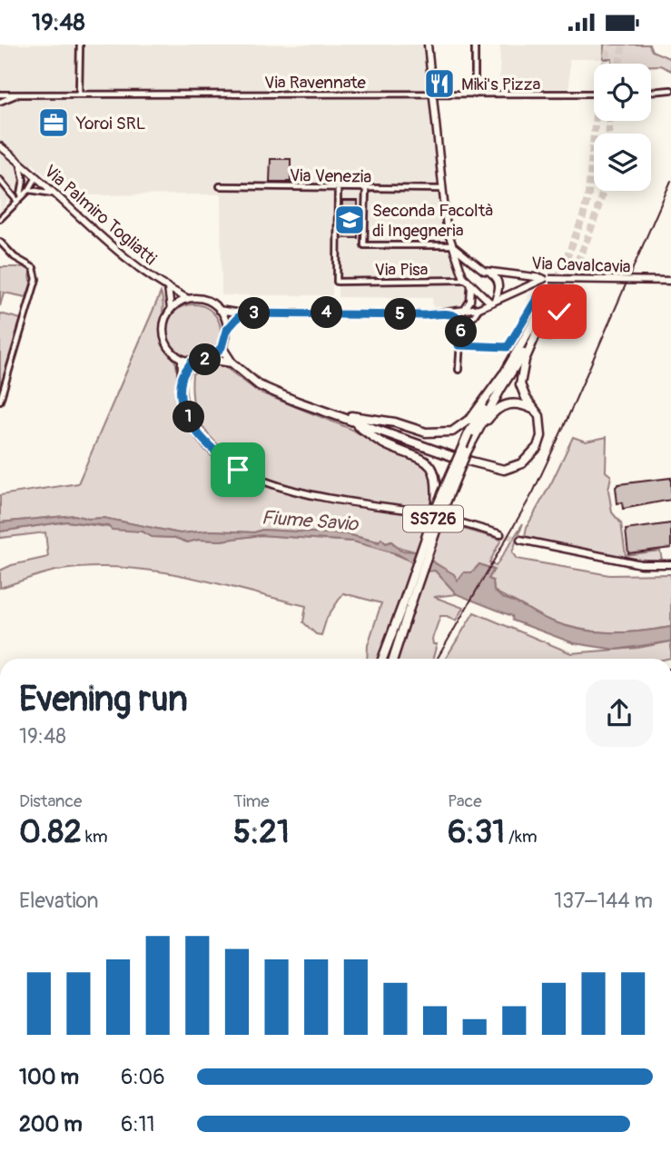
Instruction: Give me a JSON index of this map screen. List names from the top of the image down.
{
  "streets": {
    "highway": ["SS726"],
    "street": [
      "Via Ravennate",
      "Via Venezia",
      "Via Palmiro Togliatti",
      "Via Cavalcavia",
      "Via Pisa"
    ]
  },
  "crossings": [
    ["Via Venezia", "Via Pisa"]
  ],
  "water": ["Fiume Savio"],
  "places": {
    "restaurant": ["Miki's Pizza"],
    "office": ["Yoroi SRL"],
    "school or university": ["Seconda Facoltà di Ingegneria"]
  },
  "page": {
    "status": "19:48",
    "pins": [
      "4",
      "3",
      "5",
      "6",
      "2",
      "1"
    ],
    "heading": ["Evening run", "19:48"],
    "stats": [
      ["Distance", "0.82 km"],
      ["Time", "5:21"],
      ["Pace", "6:31 /km"]
    ],
    "chart": ["Elevation", "137–144 m"],
    "list": [
      {
        "name": "100 m",
        "note": "6:06"
      },
      {
        "name": "200 m",
        "note": "6:11"
      }
    ]
  }
}
